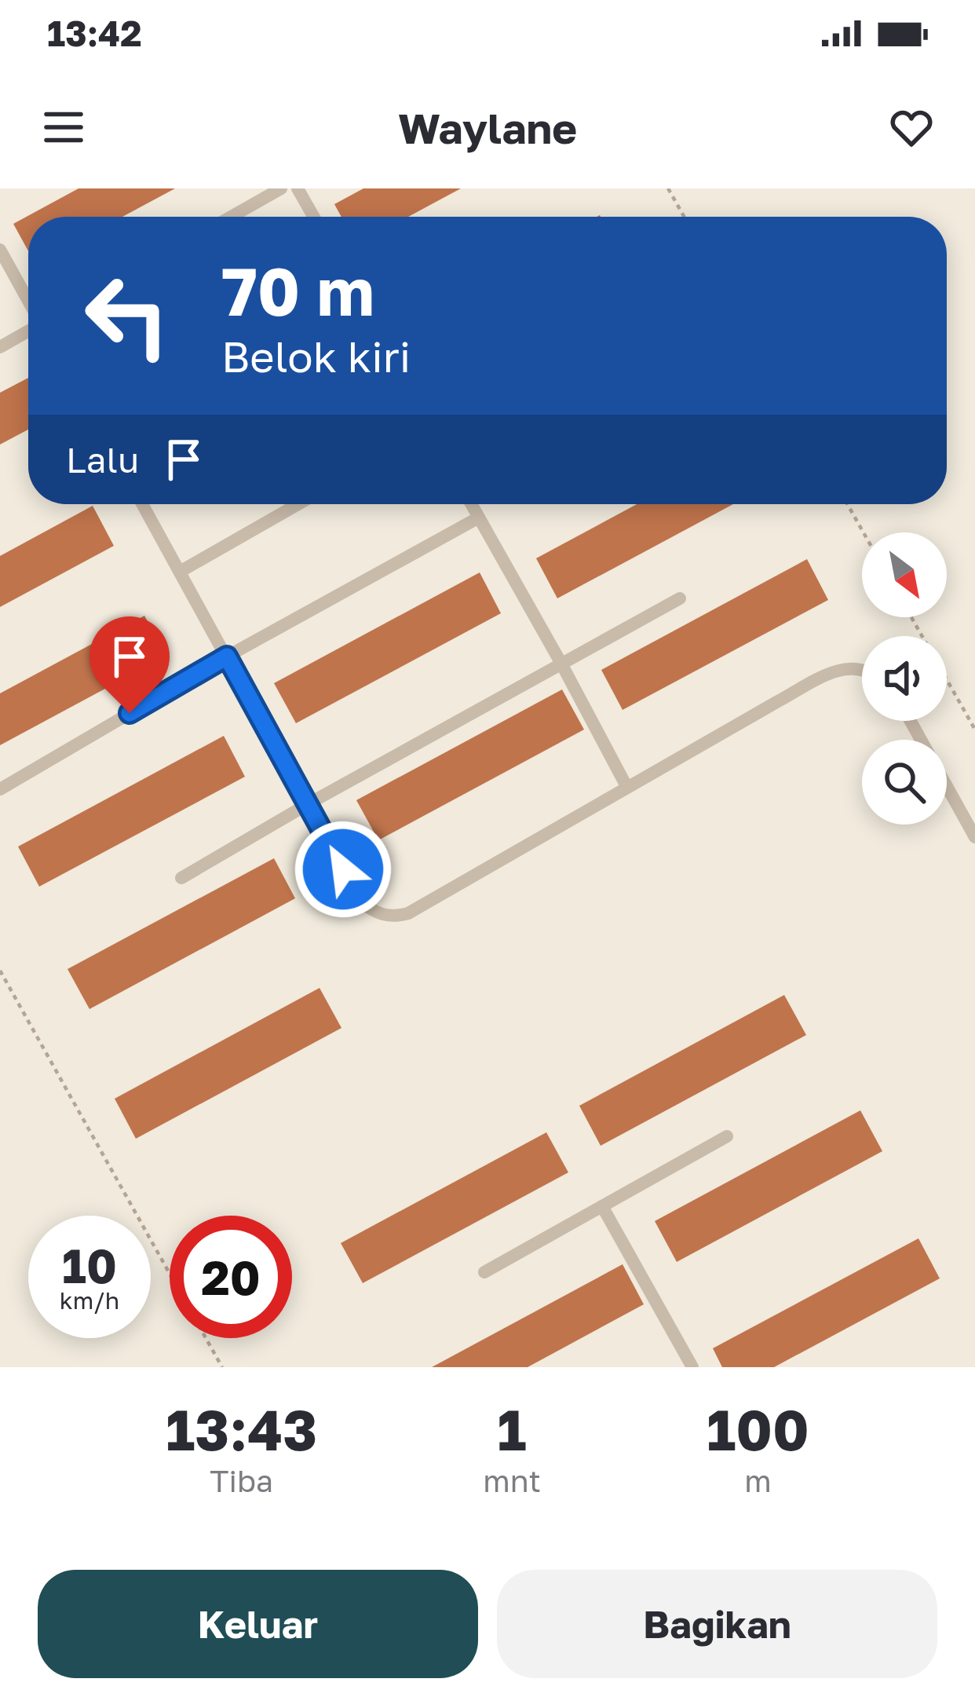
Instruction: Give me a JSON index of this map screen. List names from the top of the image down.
{
  "north": "bottom right",
  "page": {
    "status": "13:42",
    "header": "Waylane",
    "turn": ["70 m", "Belok kiri"],
    "then": "Lalu",
    "speed": "10 km/h",
    "limit": "20",
    "eta": [
      "13:43",
      "Tiba",
      "1",
      "mnt",
      "100",
      "m"
    ],
    "buttons": ["Keluar", "Bagikan"]
  }
}
